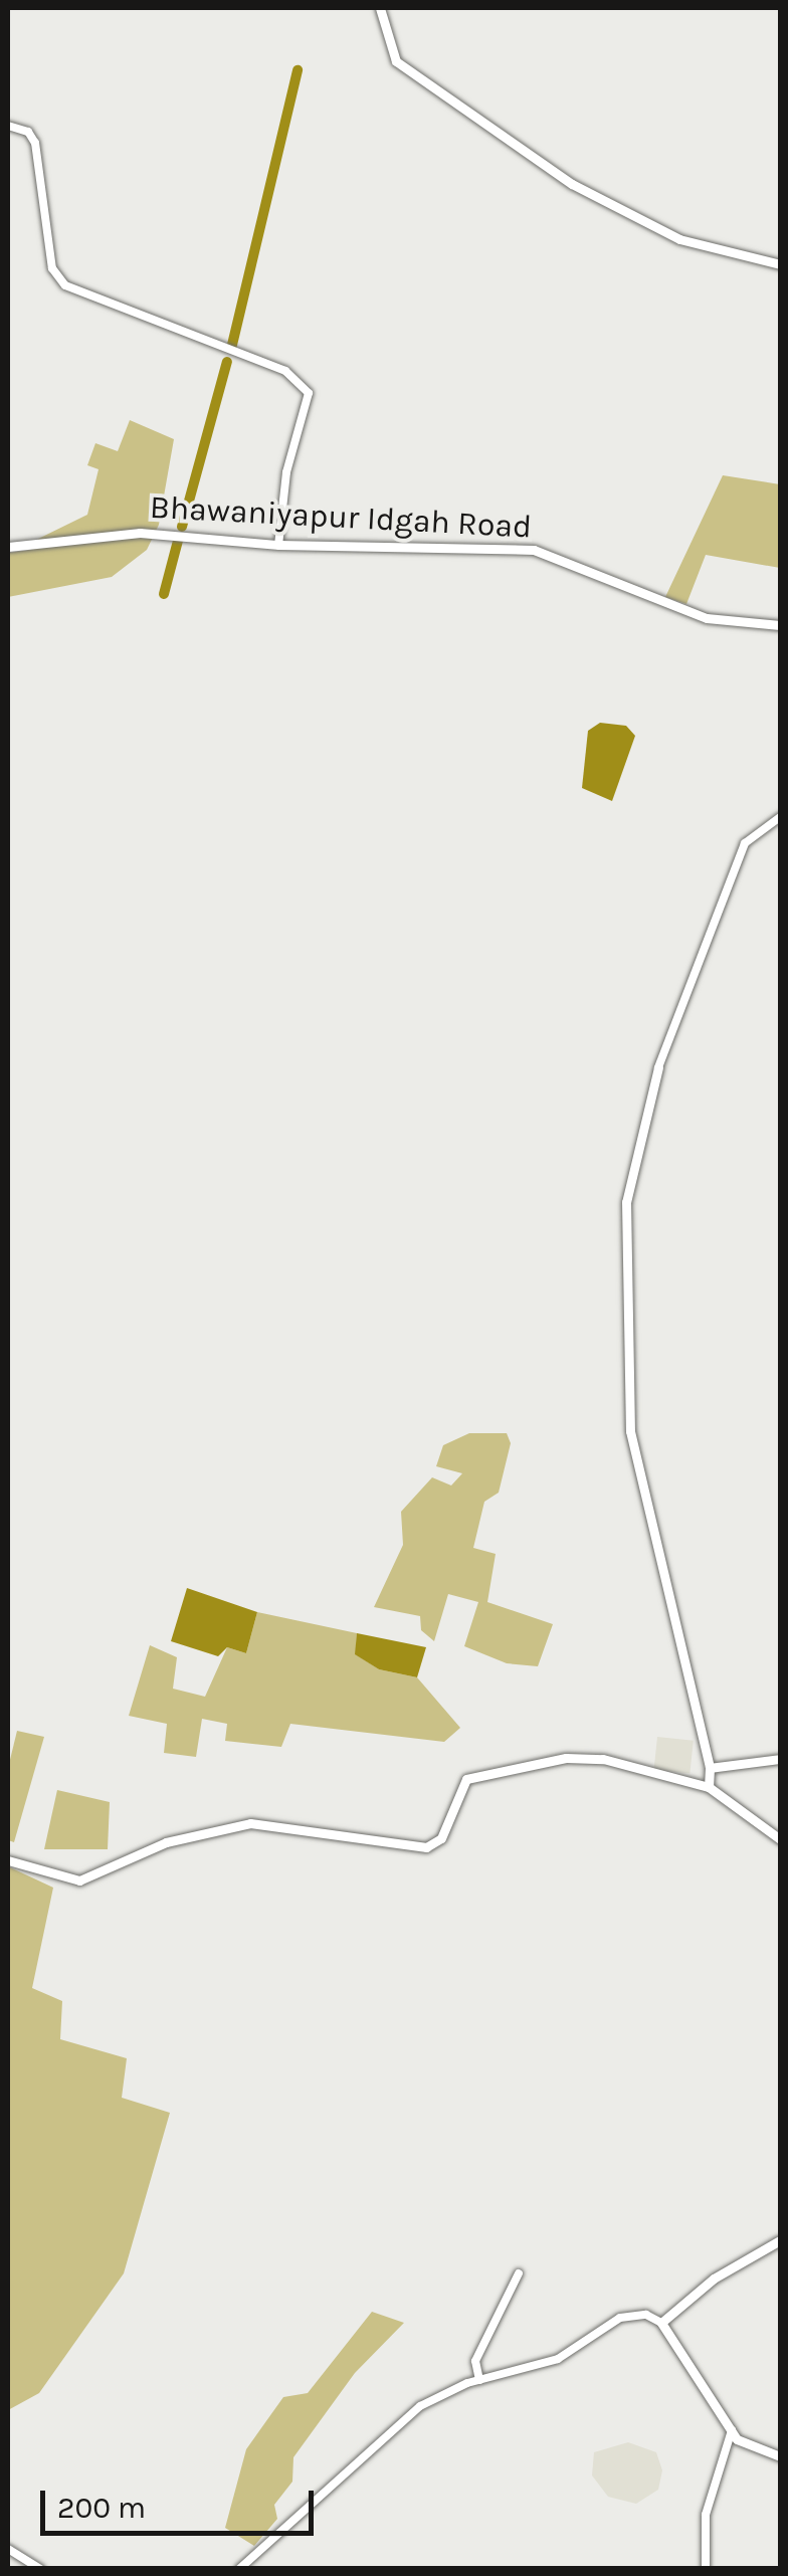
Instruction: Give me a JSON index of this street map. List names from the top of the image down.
{
  "streets": {
    "street": ["Bhawaniyapur Idgah Road"]
  },
  "scale_bar": "200 m"
}
